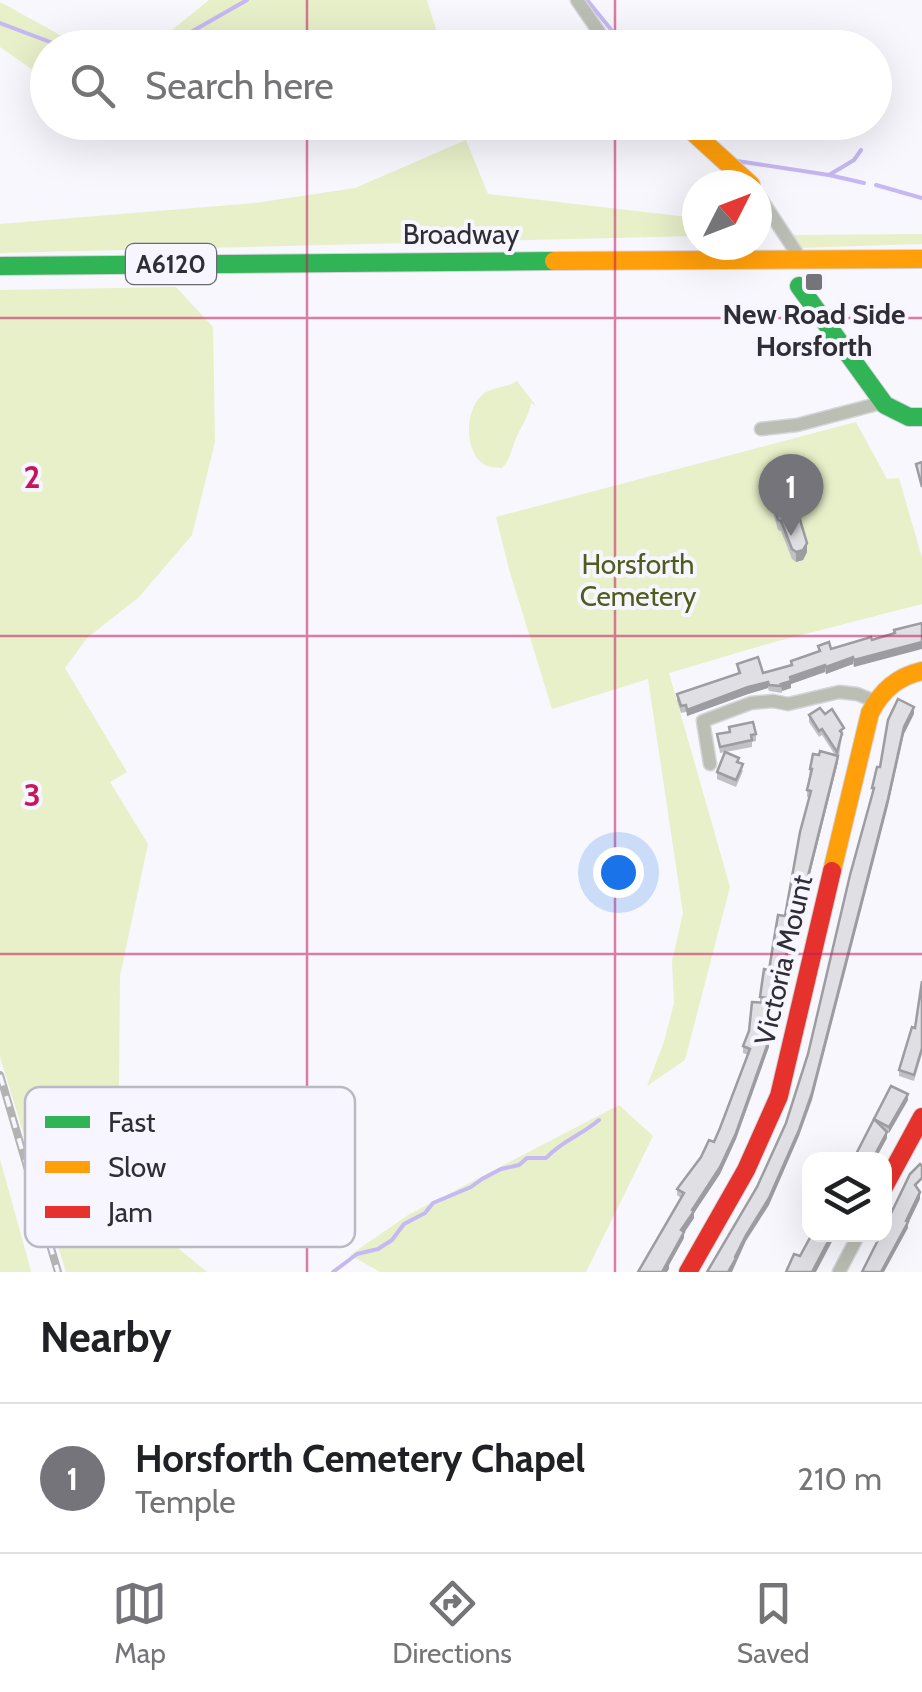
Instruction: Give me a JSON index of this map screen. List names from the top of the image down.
{
  "streets": {
    "main road": ["Broadway", "A6120", "Victoria Mount"]
  },
  "parks": ["Horsforth Cemetery"],
  "places": {
    "transit": ["New Road Side Horsforth"]
  },
  "legend": ["Fast", "Slow", "Jam"],
  "north": "top right",
  "page": {
    "search": "Search here",
    "pins": "1",
    "heading": "Nearby",
    "list": [
      {
        "mark": "1",
        "name": "Horsforth Cemetery Chapel",
        "note": "Temple",
        "value": "210 m"
      }
    ],
    "nav": ["Map", "Directions", "Saved"]
  },
  "grid": {
    "rows": ["2", "3"]
  }
}
